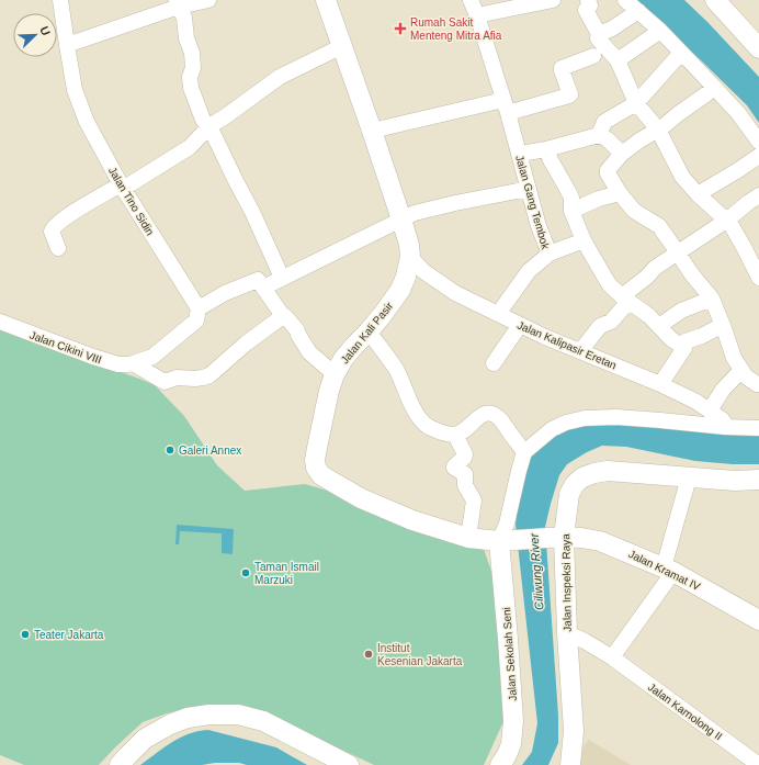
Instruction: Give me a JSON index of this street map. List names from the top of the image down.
{
  "streets": {
    "street": [
      "Jalan Tino Sidin",
      "Jalan Gang Tembok",
      "Jalan Kali Pasir",
      "Jalan Kalipasir Eretan",
      "Jalan Cikini VIII",
      "Jalan Kramat IV",
      "Jalan Inspeksi Raya",
      "Jalan Sekolah Seni",
      "Jalan Karnolong II"
    ]
  },
  "crossings": [
    ["Jalan Gang Tembok", "Jalan Kalipasir Eretan"],
    ["Jalan Kali Pasir", "Jalan Kalipasir Eretan"],
    ["Jalan Kali Pasir", "Jalan Kramat IV"],
    ["Jalan Kali Pasir", "Jalan Inspeksi Raya"],
    ["Jalan Kali Pasir", "Jalan Sekolah Seni"],
    ["Jalan Kramat IV", "Jalan Inspeksi Raya"],
    ["Jalan Inspeksi Raya", "Jalan Karnolong II"]
  ],
  "water": ["Ciliwung River"],
  "places": {
    "health": ["Rumah Sakit Menteng Mitra Afia"],
    "other": [
      "Galeri Annex",
      "Taman Ismail Marzuki",
      "Teater Jakarta",
      "Institut Kesenian Jakarta"
    ]
  },
  "north": "top right"
}
